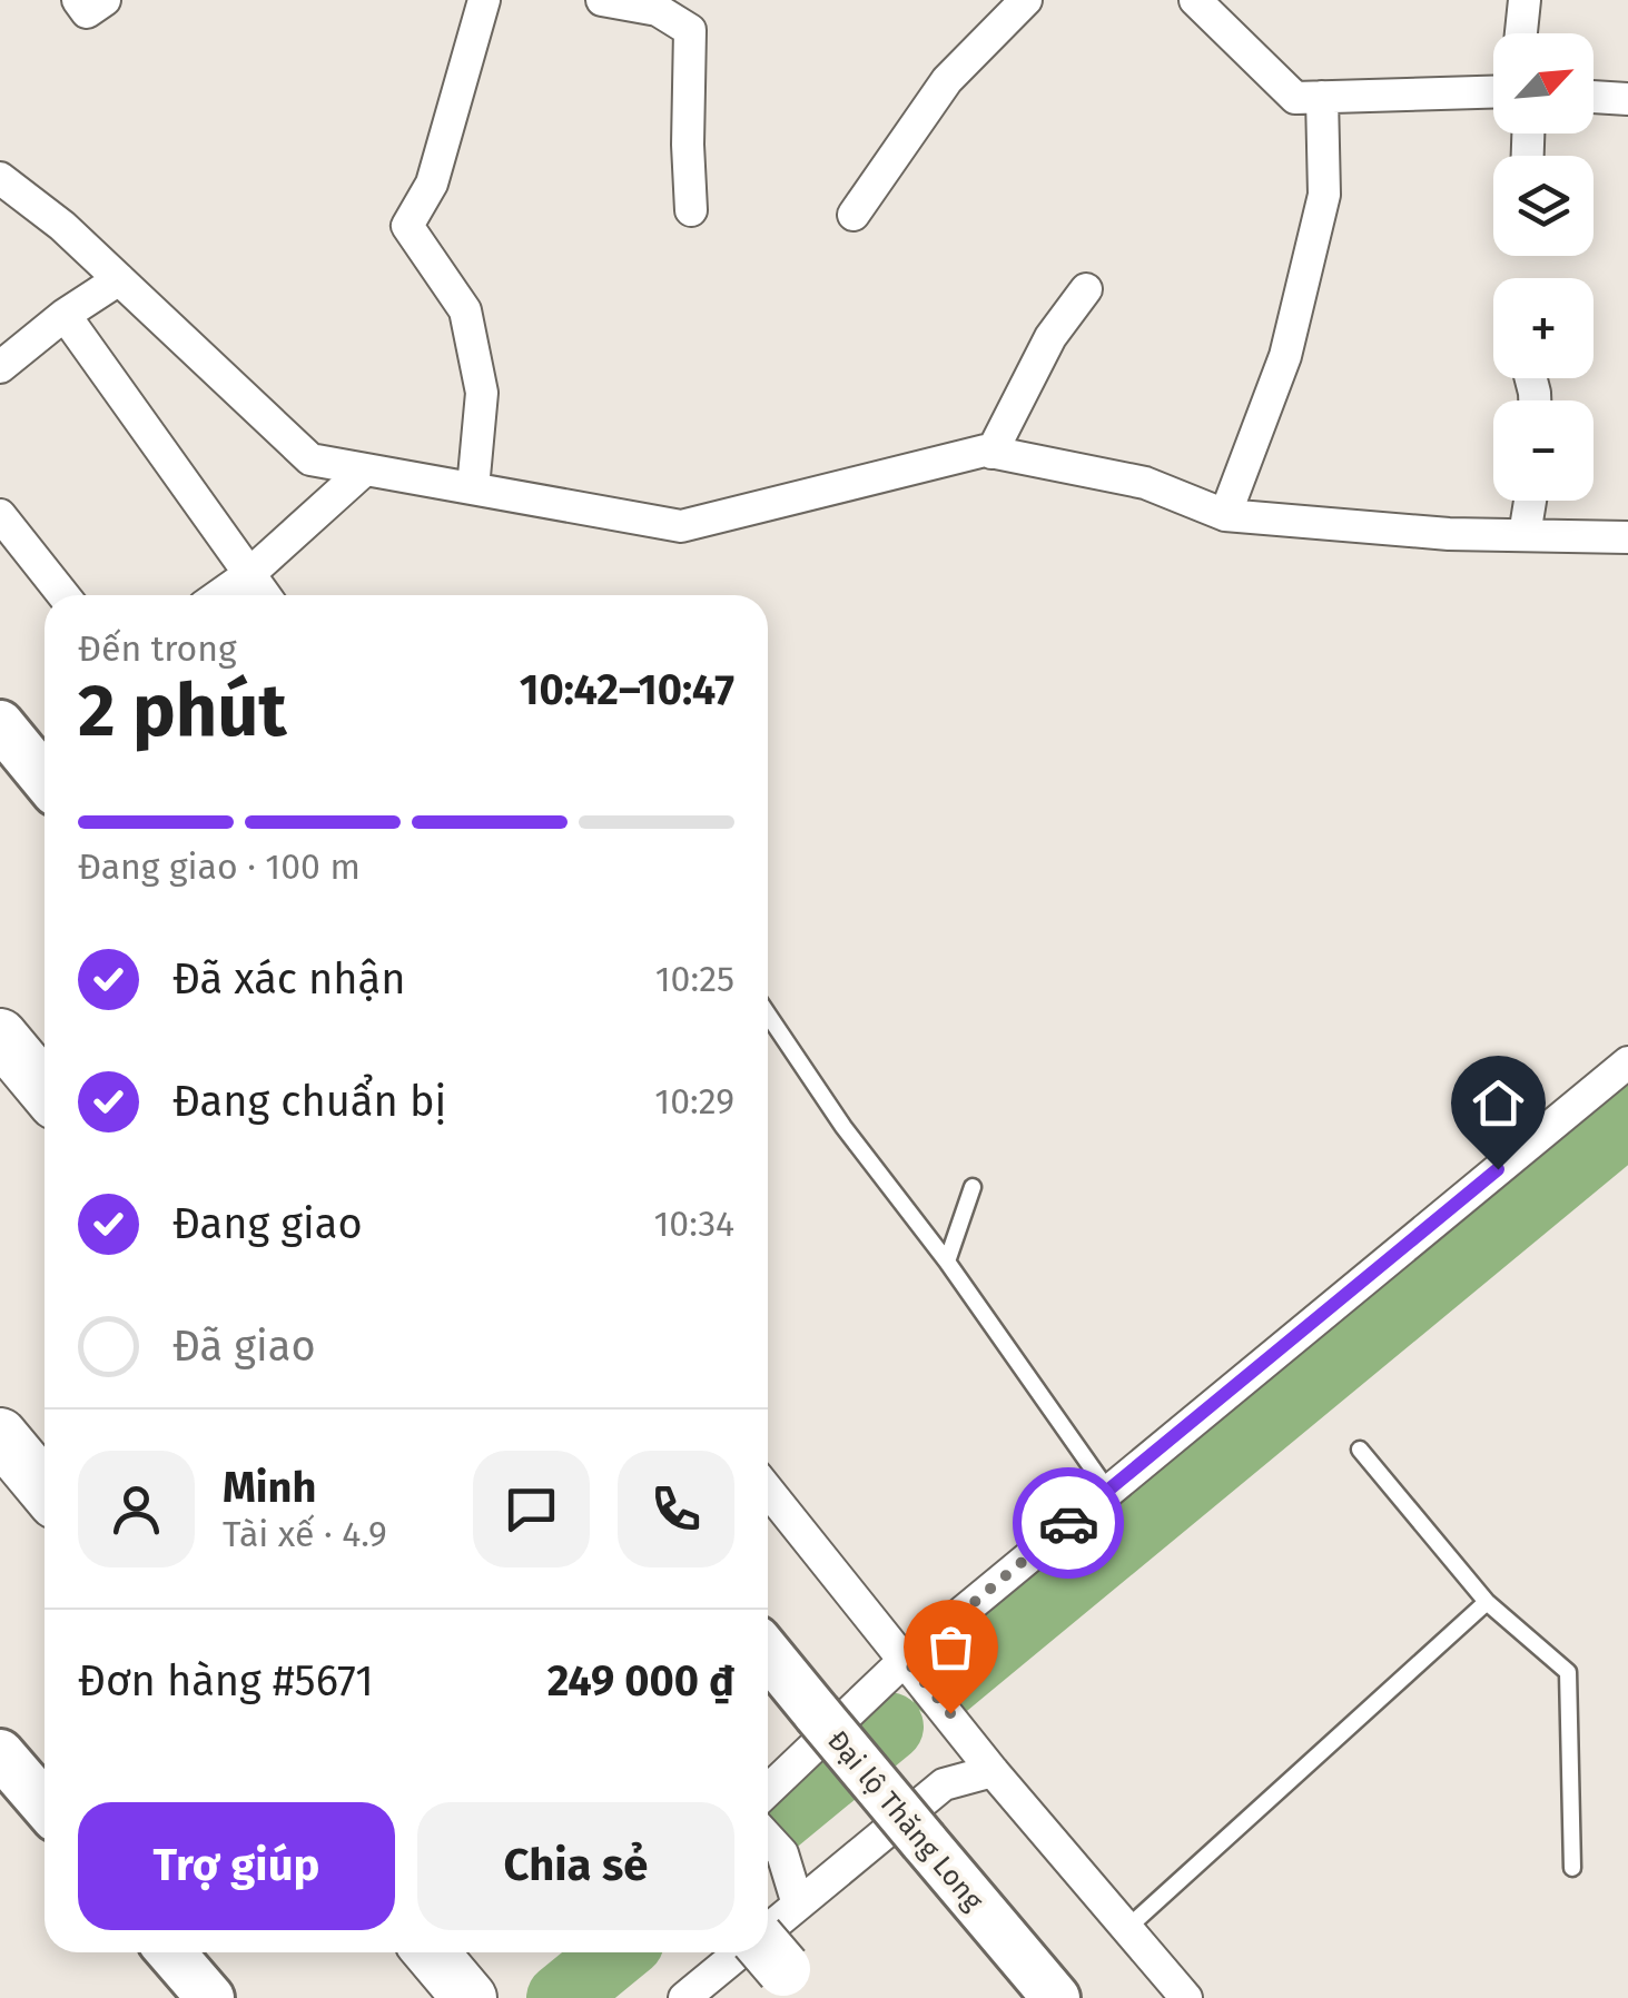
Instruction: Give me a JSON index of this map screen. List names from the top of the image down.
{
  "streets": {
    "main road": ["Đại lộ Thăng Long"]
  },
  "north": "top right",
  "page": {
    "map_buttons": ["+", "−"],
    "heading": ["2 phút", "Đến trong", "10:42–10:47"],
    "panel": [
      "Minh",
      "Tài xế · 4.9",
      "Đơn hàng #5671",
      "249 000 ₫"
    ],
    "bar": "Đang giao · 100 m",
    "list": [
      ["Đã xác nhận", "10:25"],
      ["Đang chuẩn bị", "10:29"],
      ["Đang giao", "10:34"],
      "Đã giao"
    ],
    "buttons": ["Trợ giúp", "Chia sẻ"]
  }
}
